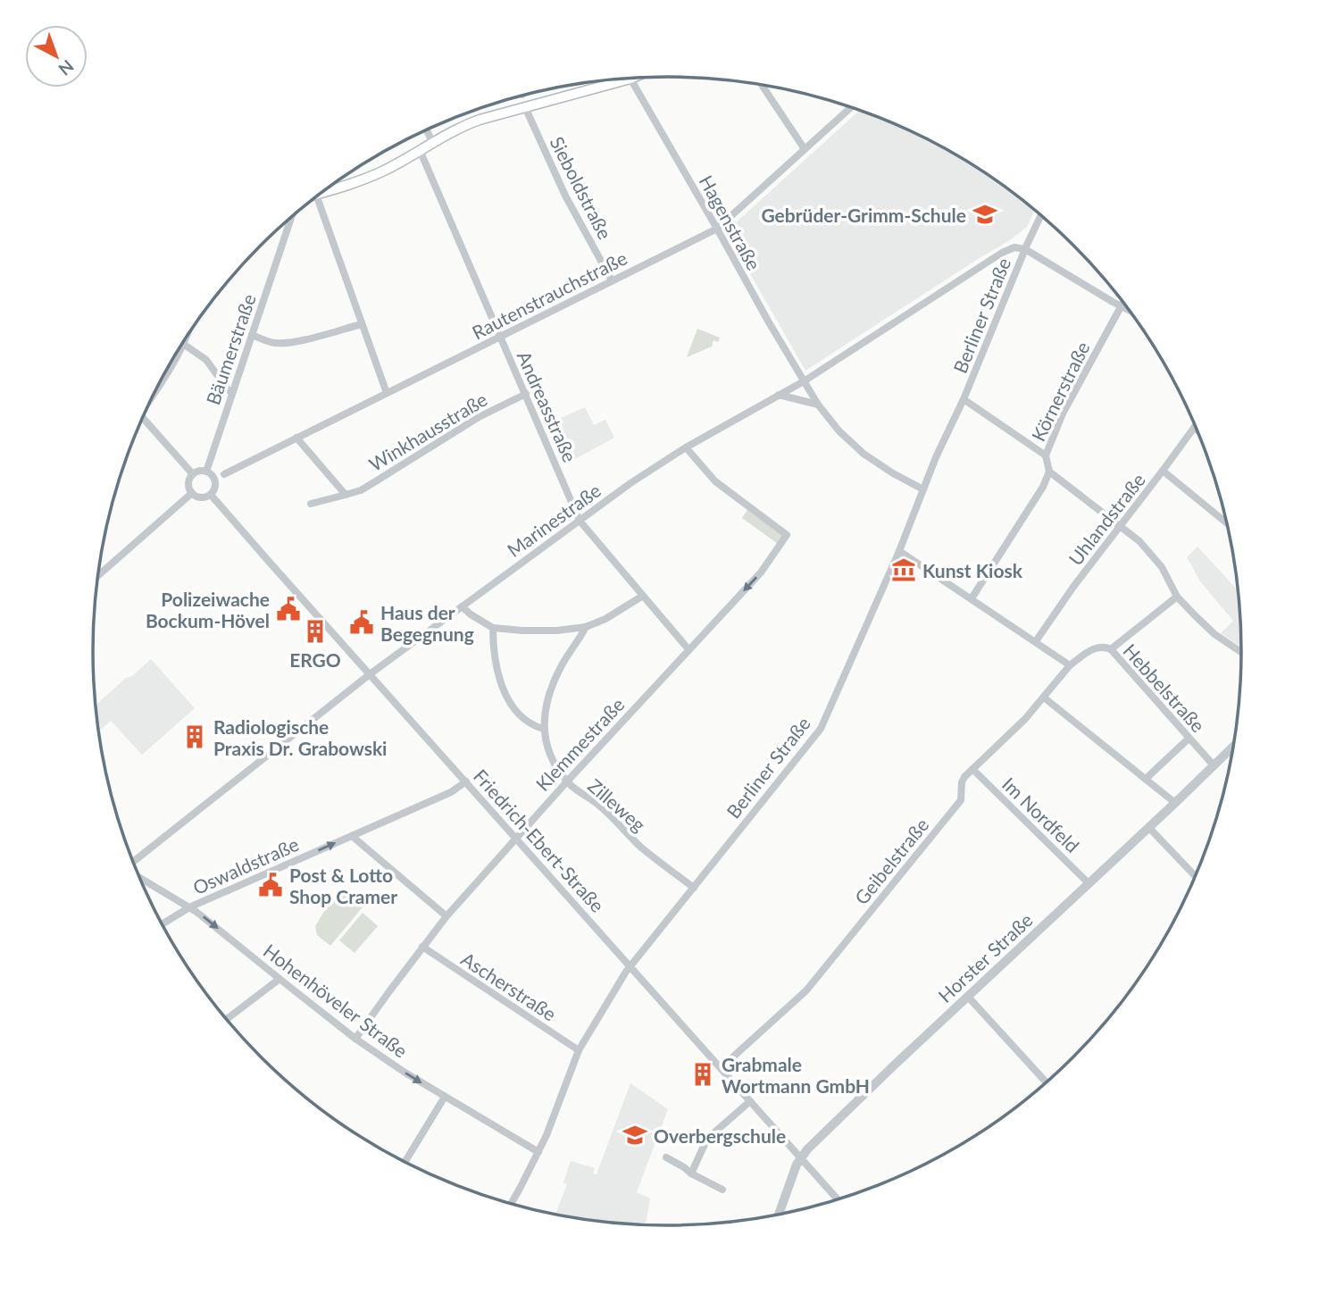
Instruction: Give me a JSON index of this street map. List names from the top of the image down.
{
  "streets": {
    "street": [
      "Sieboldstraße",
      "Hagenstraße",
      "Rautenstrauchstraße",
      "Berliner Straße",
      "Bäumerstraße",
      "Körnerstraße",
      "Andreasstraße",
      "Winkhausstraße",
      "Uhlandstraße",
      "Marinestraße",
      "Hebbelstraße",
      "Klemmestraße",
      "Zilleweg",
      "Im Nordfeld",
      "Friedrich-Ebert-Straße",
      "Geibelstraße",
      "Oswaldstraße",
      "Horster Straße",
      "Ascherstraße",
      "Hohenhöveler Straße"
    ]
  },
  "crossings": [
    ["Sieboldstraße", "Rautenstrauchstraße"],
    ["Hagenstraße", "Rautenstrauchstraße"],
    ["Hagenstraße", "Marinestraße"],
    ["Rautenstrauchstraße", "Andreasstraße"],
    ["Berliner Straße", "Marinestraße"],
    ["Berliner Straße", "Zilleweg"],
    ["Berliner Straße", "Friedrich-Ebert-Straße"],
    ["Berliner Straße", "Ascherstraße"],
    ["Berliner Straße", "Hohenhöveler Straße"],
    ["Bäumerstraße", "Friedrich-Ebert-Straße"],
    ["Andreasstraße", "Winkhausstraße"],
    ["Andreasstraße", "Marinestraße"],
    ["Andreasstraße", "Klemmestraße"],
    ["Marinestraße", "Klemmestraße"],
    ["Marinestraße", "Friedrich-Ebert-Straße"],
    ["Hebbelstraße", "Geibelstraße"],
    ["Hebbelstraße", "Horster Straße"],
    ["Klemmestraße", "Zilleweg"],
    ["Klemmestraße", "Friedrich-Ebert-Straße"],
    ["Klemmestraße", "Ascherstraße"],
    ["Klemmestraße", "Hohenhöveler Straße"],
    ["Im Nordfeld", "Geibelstraße"],
    ["Im Nordfeld", "Horster Straße"],
    ["Friedrich-Ebert-Straße", "Geibelstraße"],
    ["Friedrich-Ebert-Straße", "Oswaldstraße"],
    ["Friedrich-Ebert-Straße", "Horster Straße"],
    ["Oswaldstraße", "Hohenhöveler Straße"]
  ],
  "one_way": ["Oswaldstraße", "Hohenhöveler Straße"],
  "places": {
    "school or university": ["Gebrüder-Grimm-Schule", "Overbergschule"],
    "museum": ["Kunst Kiosk"],
    "public building": ["Polizeiwache Bockum-Hövel", "Haus der Begegnung", "Post & Lotto Shop Cramer"],
    "building": ["ERGO", "Radiologische Praxis Dr. Grabowski", "Grabmale Wortmann GmbH"]
  },
  "north": "bottom right"
}
